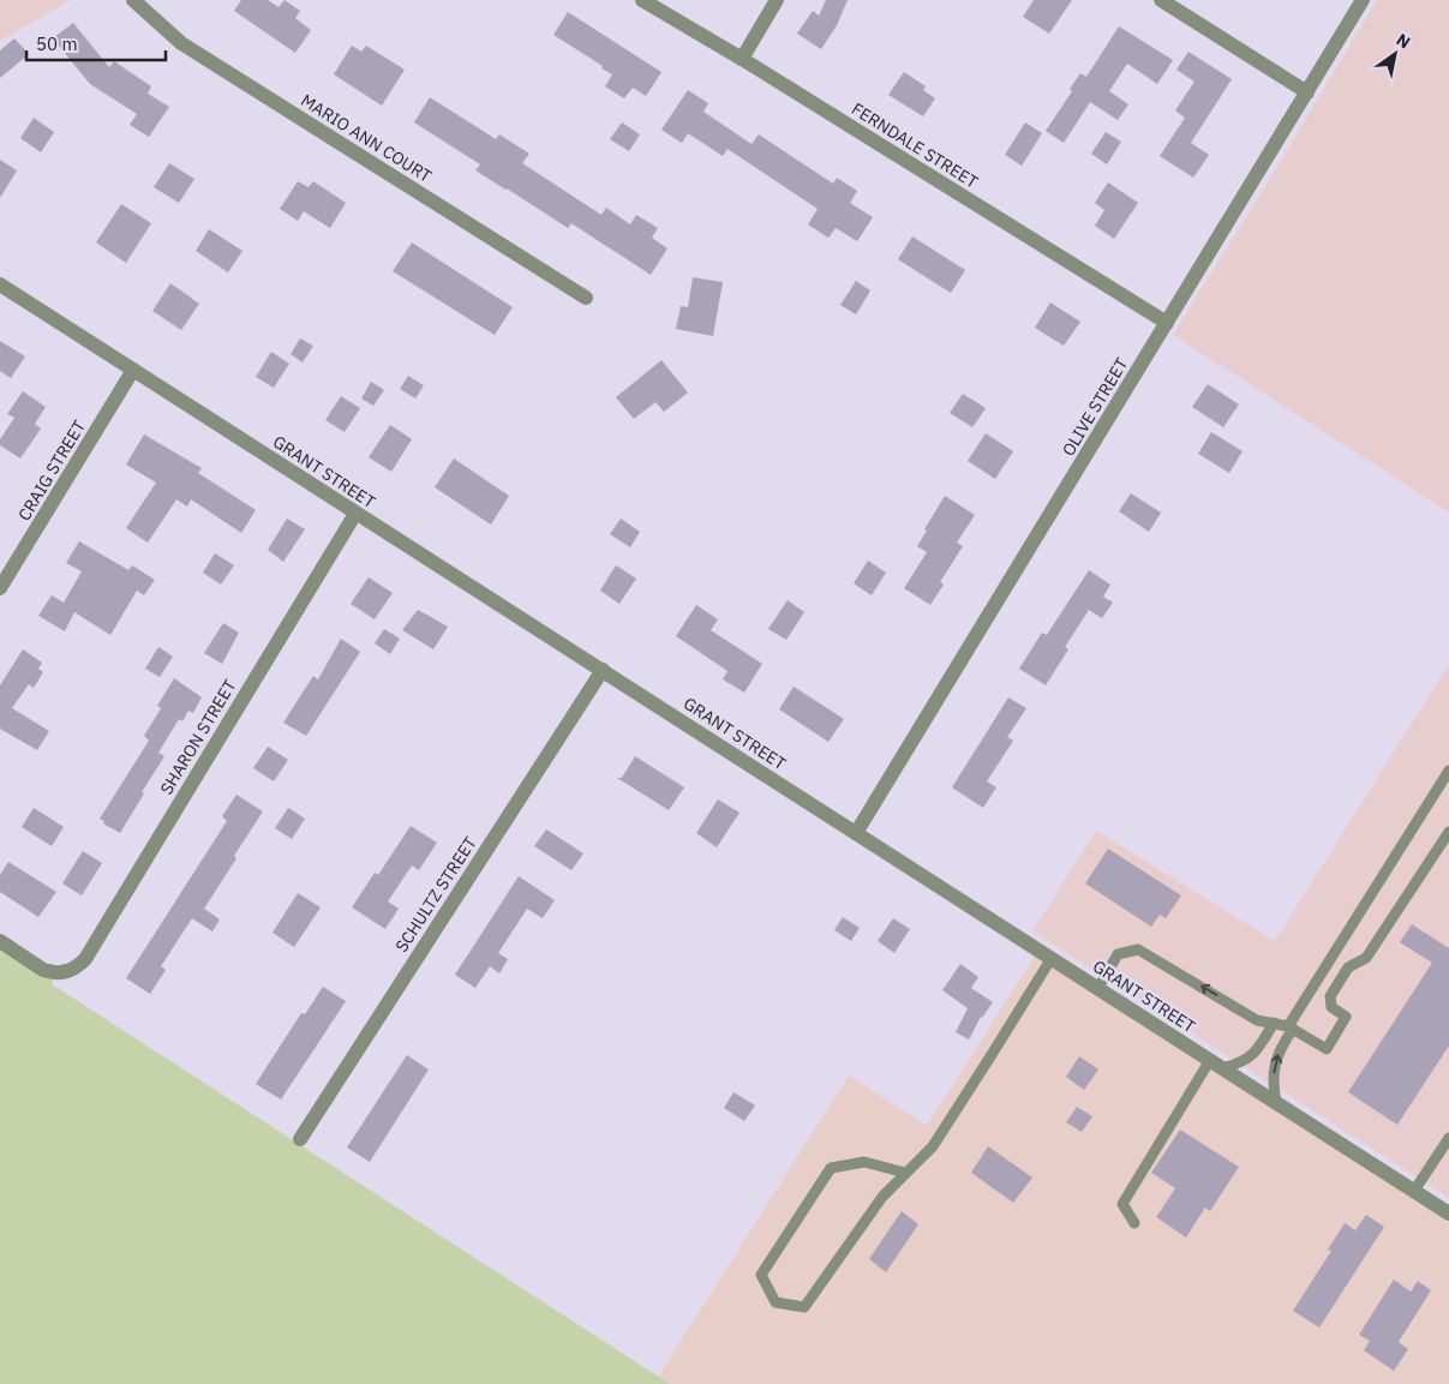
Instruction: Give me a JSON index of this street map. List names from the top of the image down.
{
  "streets": {
    "street": [
      "MARIO ANN COURT",
      "FERNDALE STREET",
      "OLIVE STREET",
      "CRAIG STREET",
      "GRANT STREET",
      "SHARON STREET",
      "SCHULTZ STREET"
    ]
  },
  "crossings": [
    ["FERNDALE STREET", "OLIVE STREET"],
    ["OLIVE STREET", "GRANT STREET"],
    ["CRAIG STREET", "GRANT STREET"],
    ["GRANT STREET", "SHARON STREET"],
    ["GRANT STREET", "SCHULTZ STREET"]
  ],
  "scale_bar": "50 m",
  "north": "top right"
}
